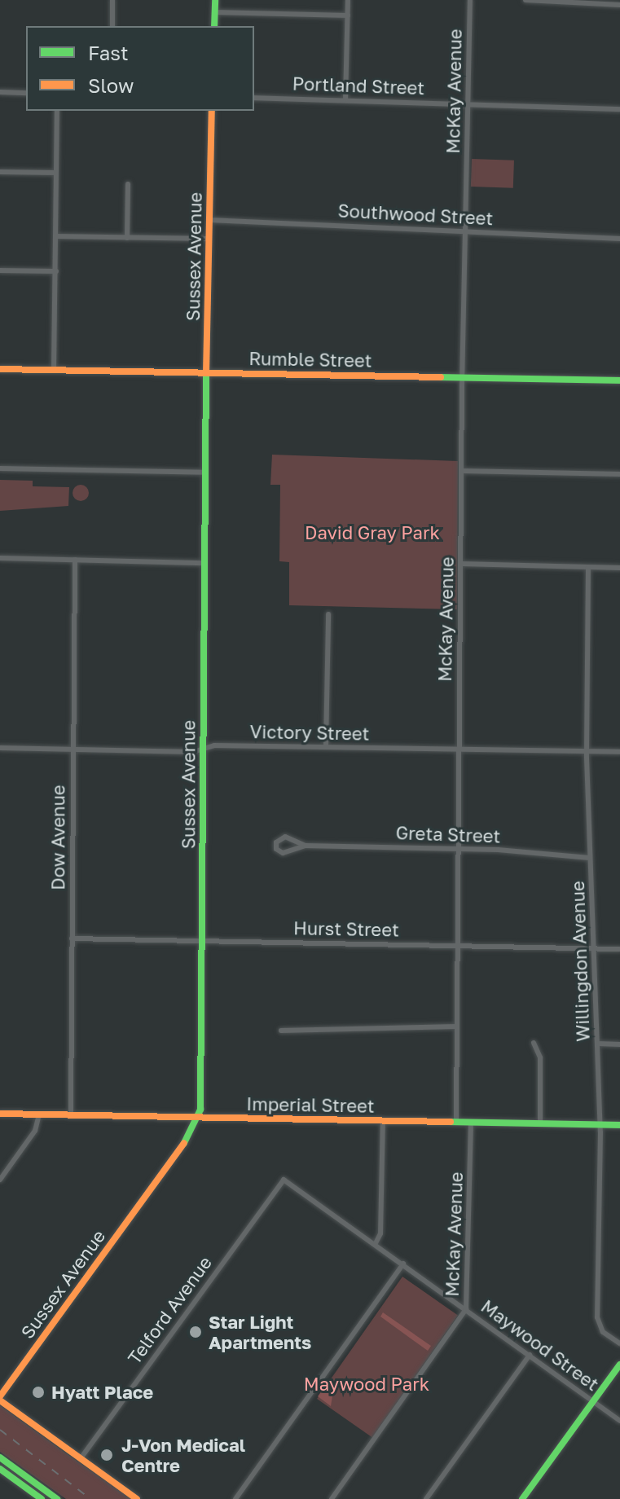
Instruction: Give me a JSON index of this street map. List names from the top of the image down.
{
  "streets": {
    "street": [
      "Portland Street",
      "McKay Avenue",
      "Southwood Street",
      "Sussex Avenue",
      "Rumble Street",
      "Victory Street",
      "Greta Street",
      "Dow Avenue",
      "Hurst Street",
      "Willingdon Avenue",
      "Imperial Street",
      "Telford Avenue",
      "Maywood Street"
    ]
  },
  "crossings": [
    ["Portland Street", "McKay Avenue"],
    ["McKay Avenue", "Southwood Street"],
    ["McKay Avenue", "Rumble Street"],
    ["McKay Avenue", "Victory Street"],
    ["McKay Avenue", "Greta Street"],
    ["McKay Avenue", "Hurst Street"],
    ["McKay Avenue", "Imperial Street"],
    ["McKay Avenue", "Maywood Street"],
    ["Southwood Street", "Sussex Avenue"],
    ["Sussex Avenue", "Rumble Street"],
    ["Sussex Avenue", "Victory Street"],
    ["Sussex Avenue", "Hurst Street"],
    ["Sussex Avenue", "Imperial Street"],
    ["Victory Street", "Dow Avenue"],
    ["Victory Street", "Willingdon Avenue"],
    ["Greta Street", "Willingdon Avenue"],
    ["Dow Avenue", "Hurst Street"],
    ["Dow Avenue", "Imperial Street"],
    ["Hurst Street", "Willingdon Avenue"],
    ["Willingdon Avenue", "Imperial Street"],
    ["Telford Avenue", "Maywood Street"]
  ],
  "parks": ["David Gray Park", "Maywood Park"],
  "places": ["Star Light Apartments", "Hyatt Place", "J-Von Medical Centre"],
  "legend": ["Fast", "Slow"]
}
